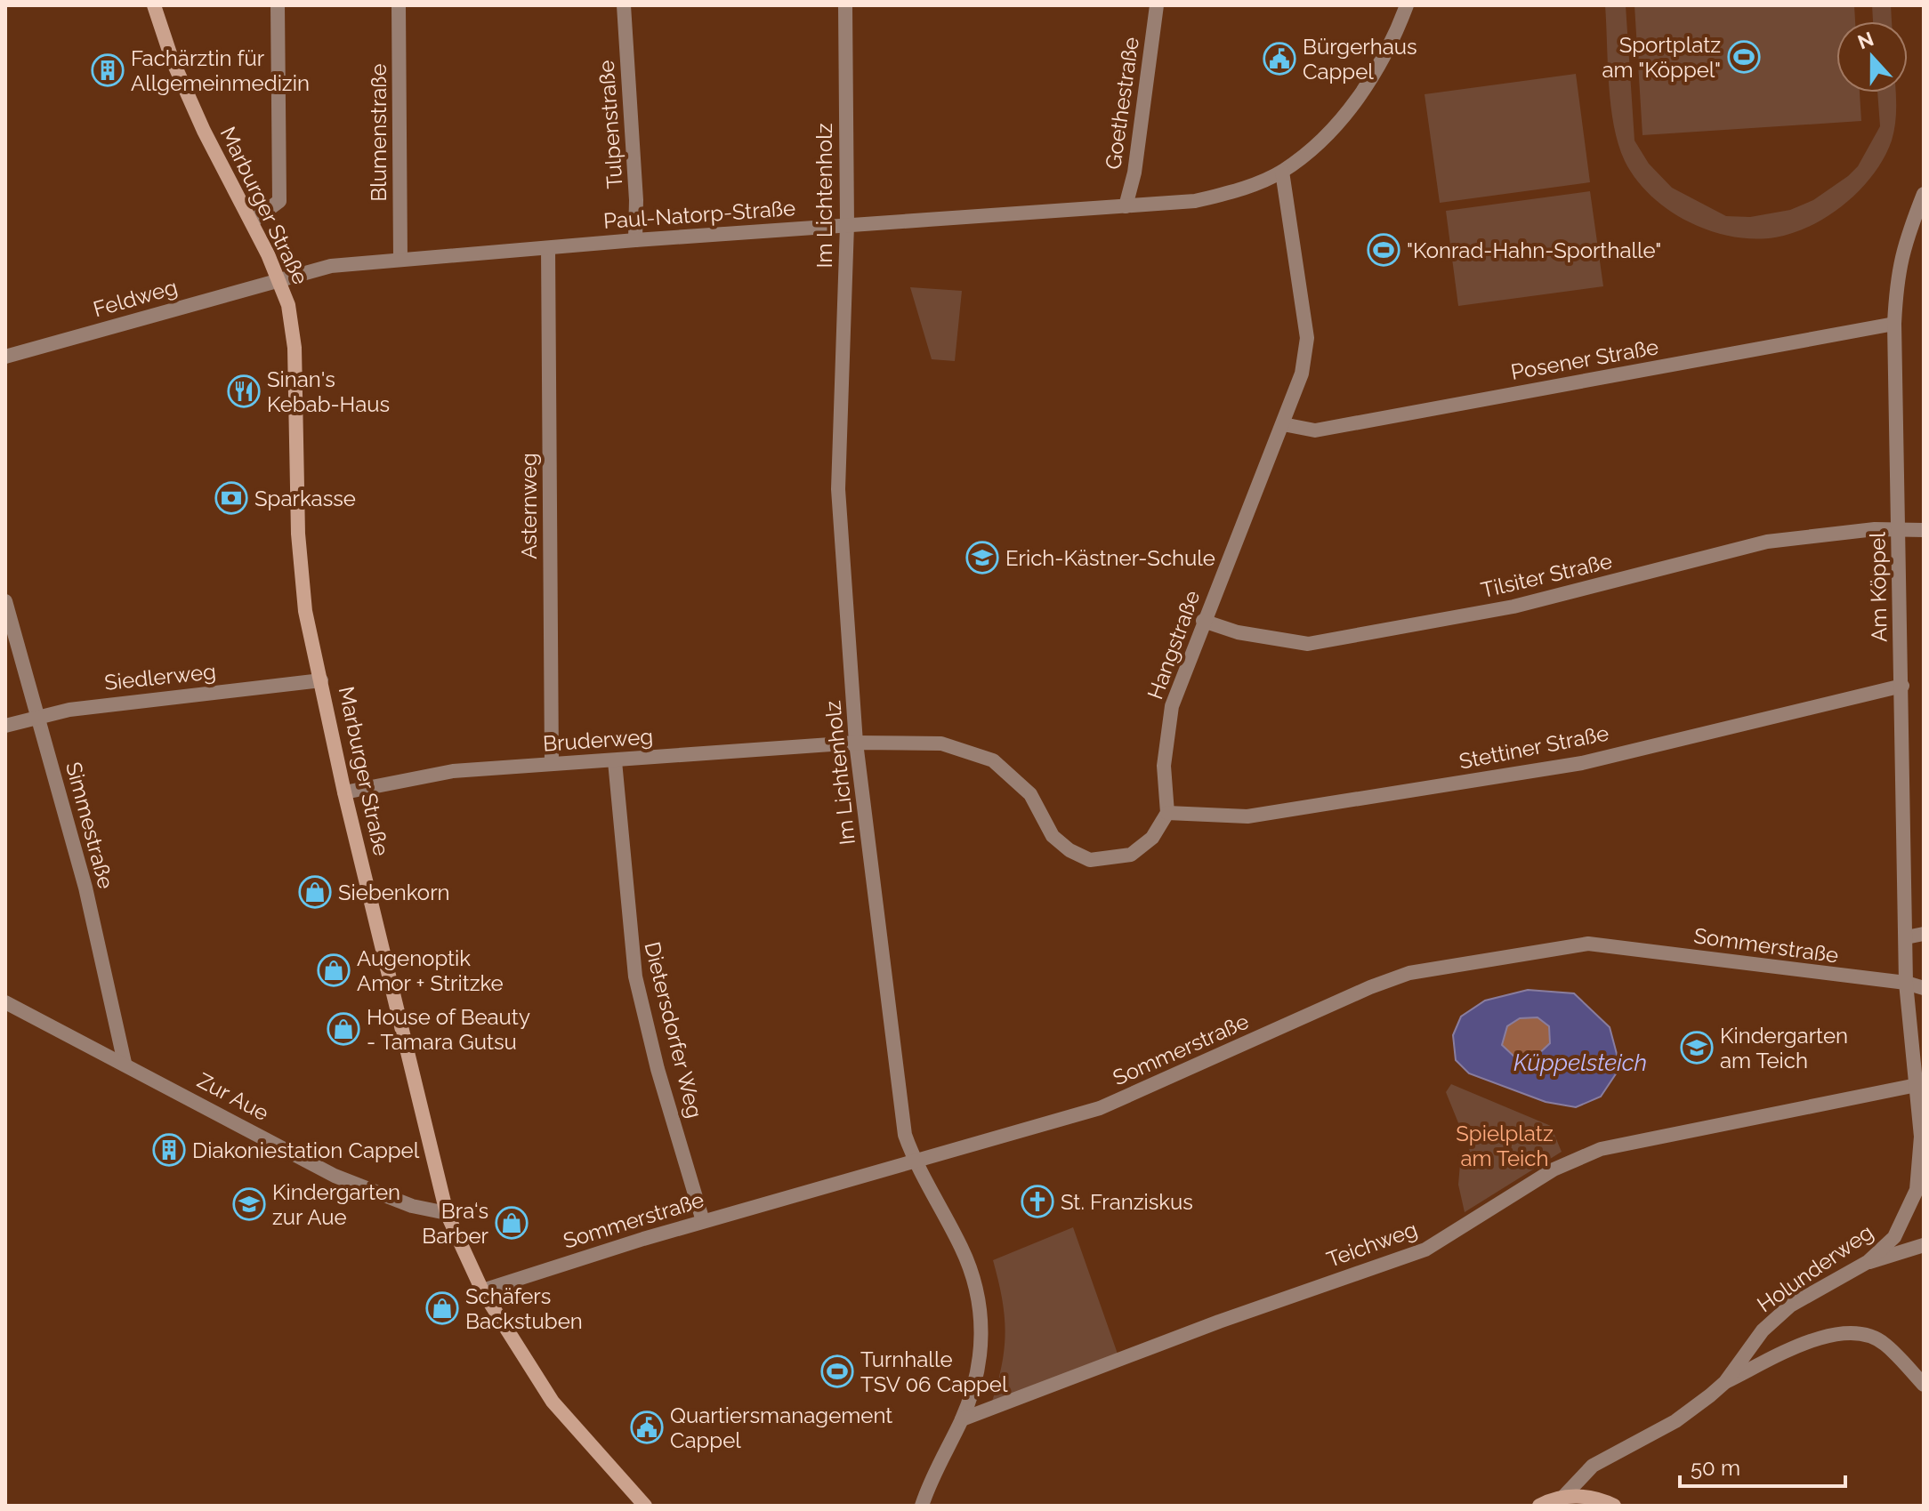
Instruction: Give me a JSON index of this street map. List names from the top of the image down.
{
  "streets": {
    "street": [
      "Goethestraße",
      "Tulpenstraße",
      "Blumenstraße",
      "Im Lichtenholz",
      "Marburger Straße",
      "Paul-Natorp-Straße",
      "Feldweg",
      "Posener Straße",
      "Asternweg",
      "Tilsiter Straße",
      "Am Köppel",
      "Hangstraße",
      "Siedlerweg",
      "Bruderweg",
      "Stettiner Straße",
      "Simmestraße",
      "Sommerstraße",
      "Dietersdorfer Weg",
      "Zur Aue",
      "Teichweg",
      "Holunderweg"
    ]
  },
  "crossings": [
    ["Goethestraße", "Paul-Natorp-Straße"],
    ["Tulpenstraße", "Paul-Natorp-Straße"],
    ["Blumenstraße", "Paul-Natorp-Straße"],
    ["Im Lichtenholz", "Paul-Natorp-Straße"],
    ["Im Lichtenholz", "Bruderweg"],
    ["Im Lichtenholz", "Sommerstraße"],
    ["Im Lichtenholz", "Teichweg"],
    ["Marburger Straße", "Paul-Natorp-Straße"],
    ["Marburger Straße", "Feldweg"],
    ["Marburger Straße", "Siedlerweg"],
    ["Marburger Straße", "Bruderweg"],
    ["Marburger Straße", "Sommerstraße"],
    ["Marburger Straße", "Zur Aue"],
    ["Paul-Natorp-Straße", "Feldweg"],
    ["Paul-Natorp-Straße", "Asternweg"],
    ["Paul-Natorp-Straße", "Hangstraße"],
    ["Posener Straße", "Am Köppel"],
    ["Posener Straße", "Hangstraße"],
    ["Asternweg", "Bruderweg"],
    ["Tilsiter Straße", "Am Köppel"],
    ["Tilsiter Straße", "Hangstraße"],
    ["Am Köppel", "Stettiner Straße"],
    ["Am Köppel", "Sommerstraße"],
    ["Am Köppel", "Holunderweg"],
    ["Hangstraße", "Stettiner Straße"],
    ["Siedlerweg", "Simmestraße"],
    ["Bruderweg", "Dietersdorfer Weg"],
    ["Simmestraße", "Zur Aue"],
    ["Sommerstraße", "Dietersdorfer Weg"],
    ["Sommerstraße", "Holunderweg"],
    ["Teichweg", "Holunderweg"]
  ],
  "water": ["Küppelsteich"],
  "parks": ["Spielplatz am Teich"],
  "places": {
    "sports": ["Sportplatz am \"Köppel\"", "\"Konrad-Hahn-Sporthalle\"", "Turnhalle TSV 06 Cappel"],
    "public building": ["Bürgerhaus Cappel", "Quartiersmanagement Cappel"],
    "building": ["Fachärztin für Allgemeinmedizin", "Diakoniestation Cappel"],
    "restaurant": ["Sinan's Kebab-Haus"],
    "bank": ["Sparkasse"],
    "school or university": ["Erich-Kästner-Schule", "Kindergarten am Teich", "Kindergarten zur Aue"],
    "shop": [
      "Siebenkorn",
      "Augenoptik Amor + Stritzke",
      "House of Beauty - Tamara Gutsu",
      "Bra‘s Barber",
      "Schäfers Backstuben"
    ],
    "church": ["St. Franziskus"]
  },
  "scale_bar": "50 m",
  "north": "top"
}
